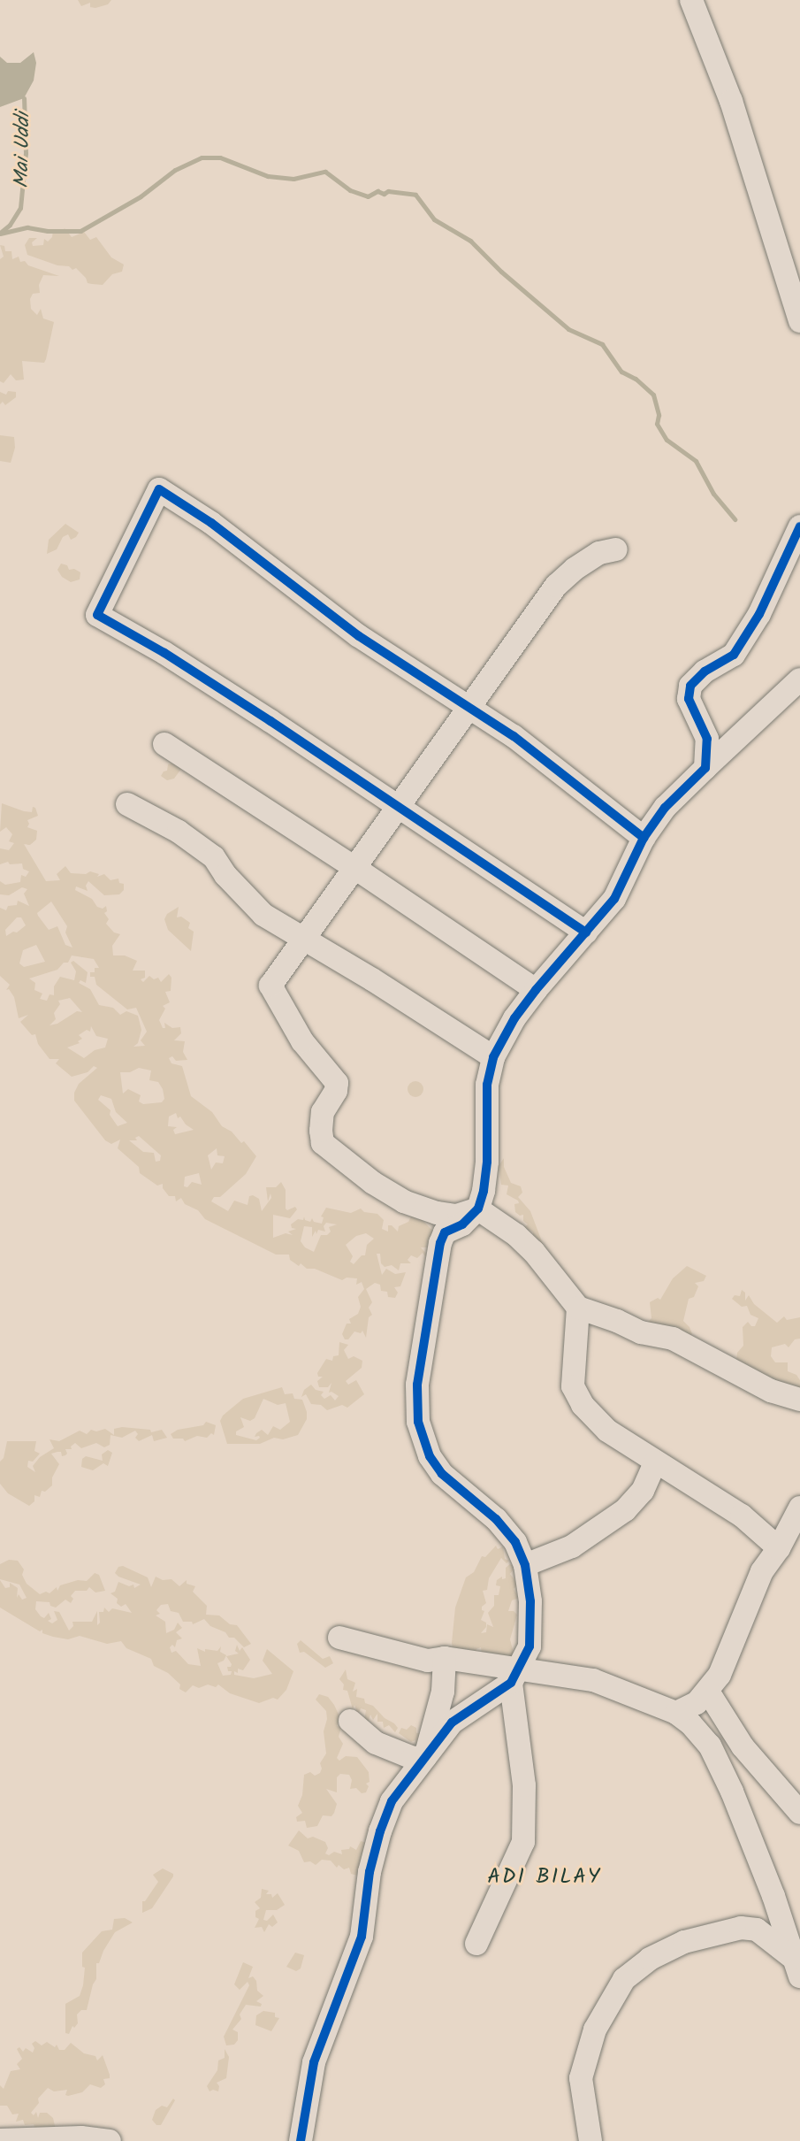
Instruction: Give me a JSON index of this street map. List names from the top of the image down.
{
  "districts": ["ADI BILAY"],
  "water": ["Mai Uddi"]
}
